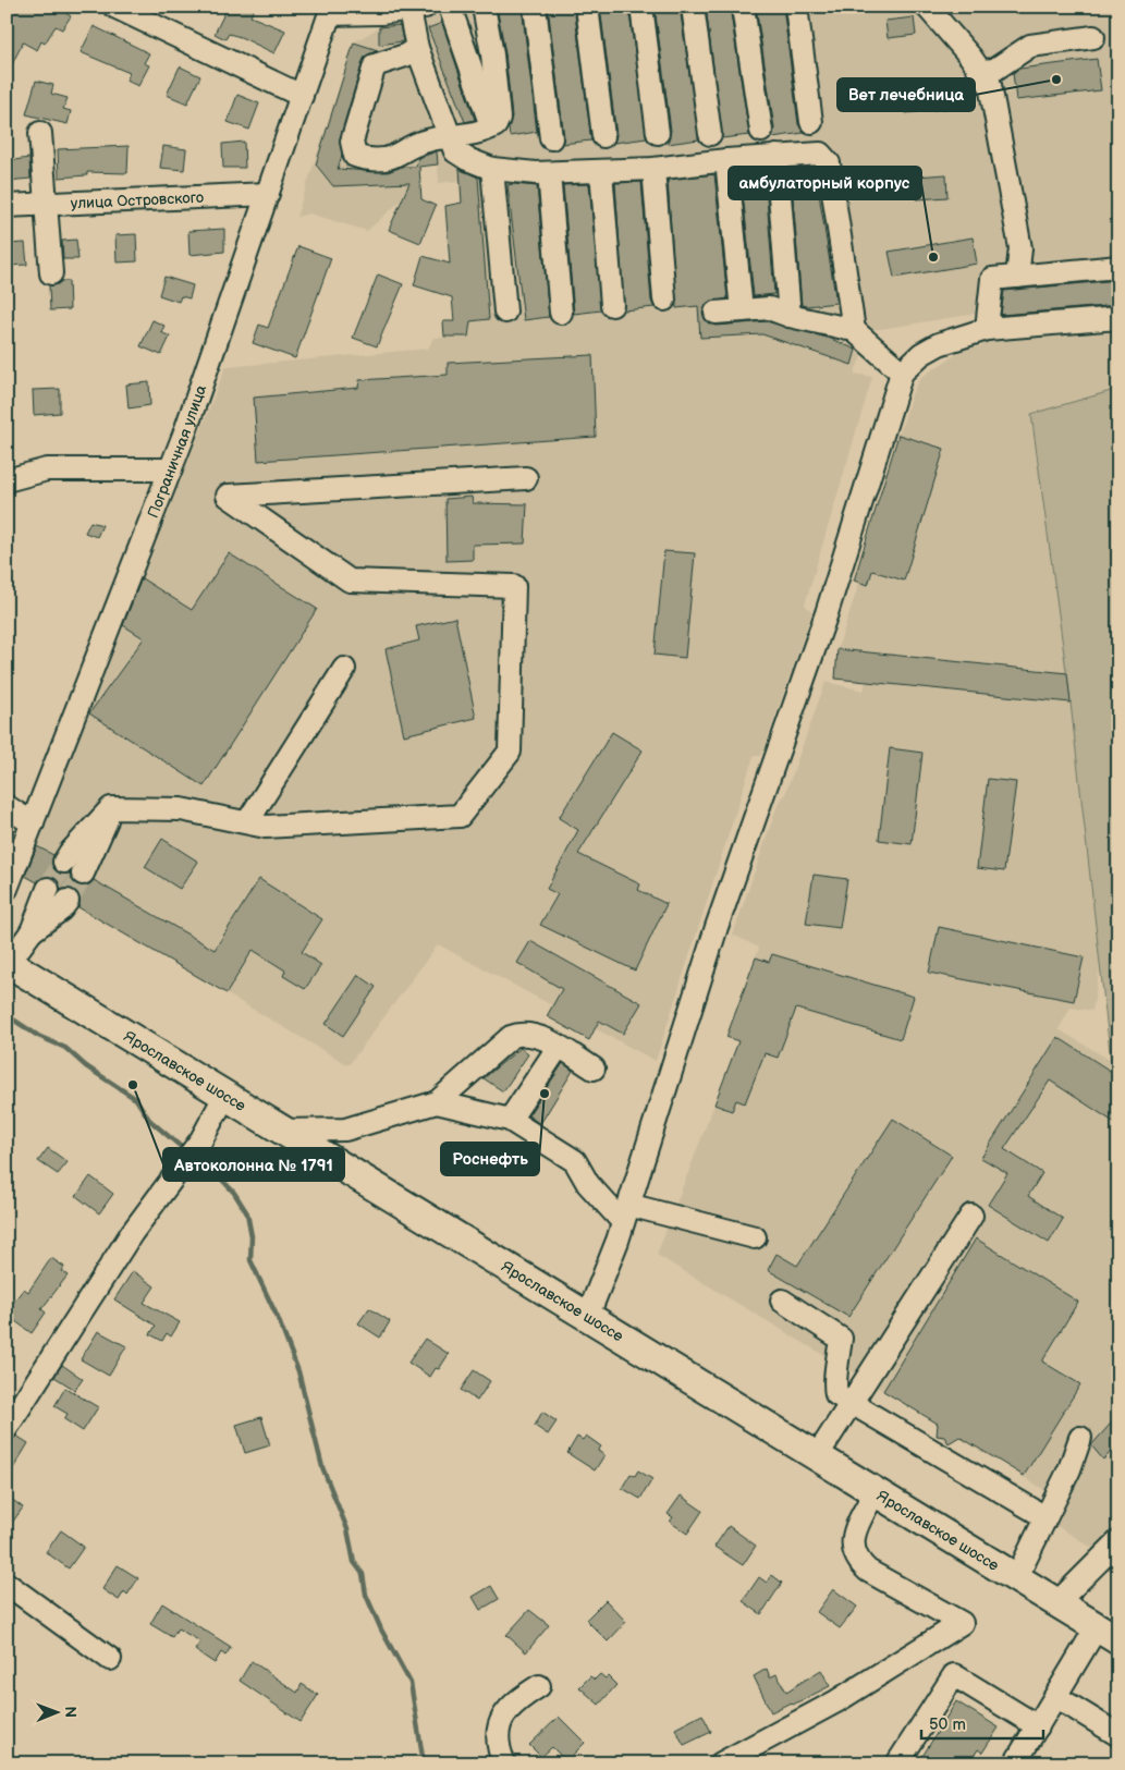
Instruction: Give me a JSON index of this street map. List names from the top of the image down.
{
  "streets": {
    "main road": ["Ярославское шоссе"],
    "street": ["улица Островского", "Пограничная улица"]
  },
  "crossings": [
    ["улица Островского", "Пограничная улица"]
  ],
  "places": [
    "Вет лечебница",
    "амбулаторный корпус",
    "Автоколонна № 1791",
    "Роснефть"
  ],
  "scale_bar": "50 m",
  "north": "right"
}
